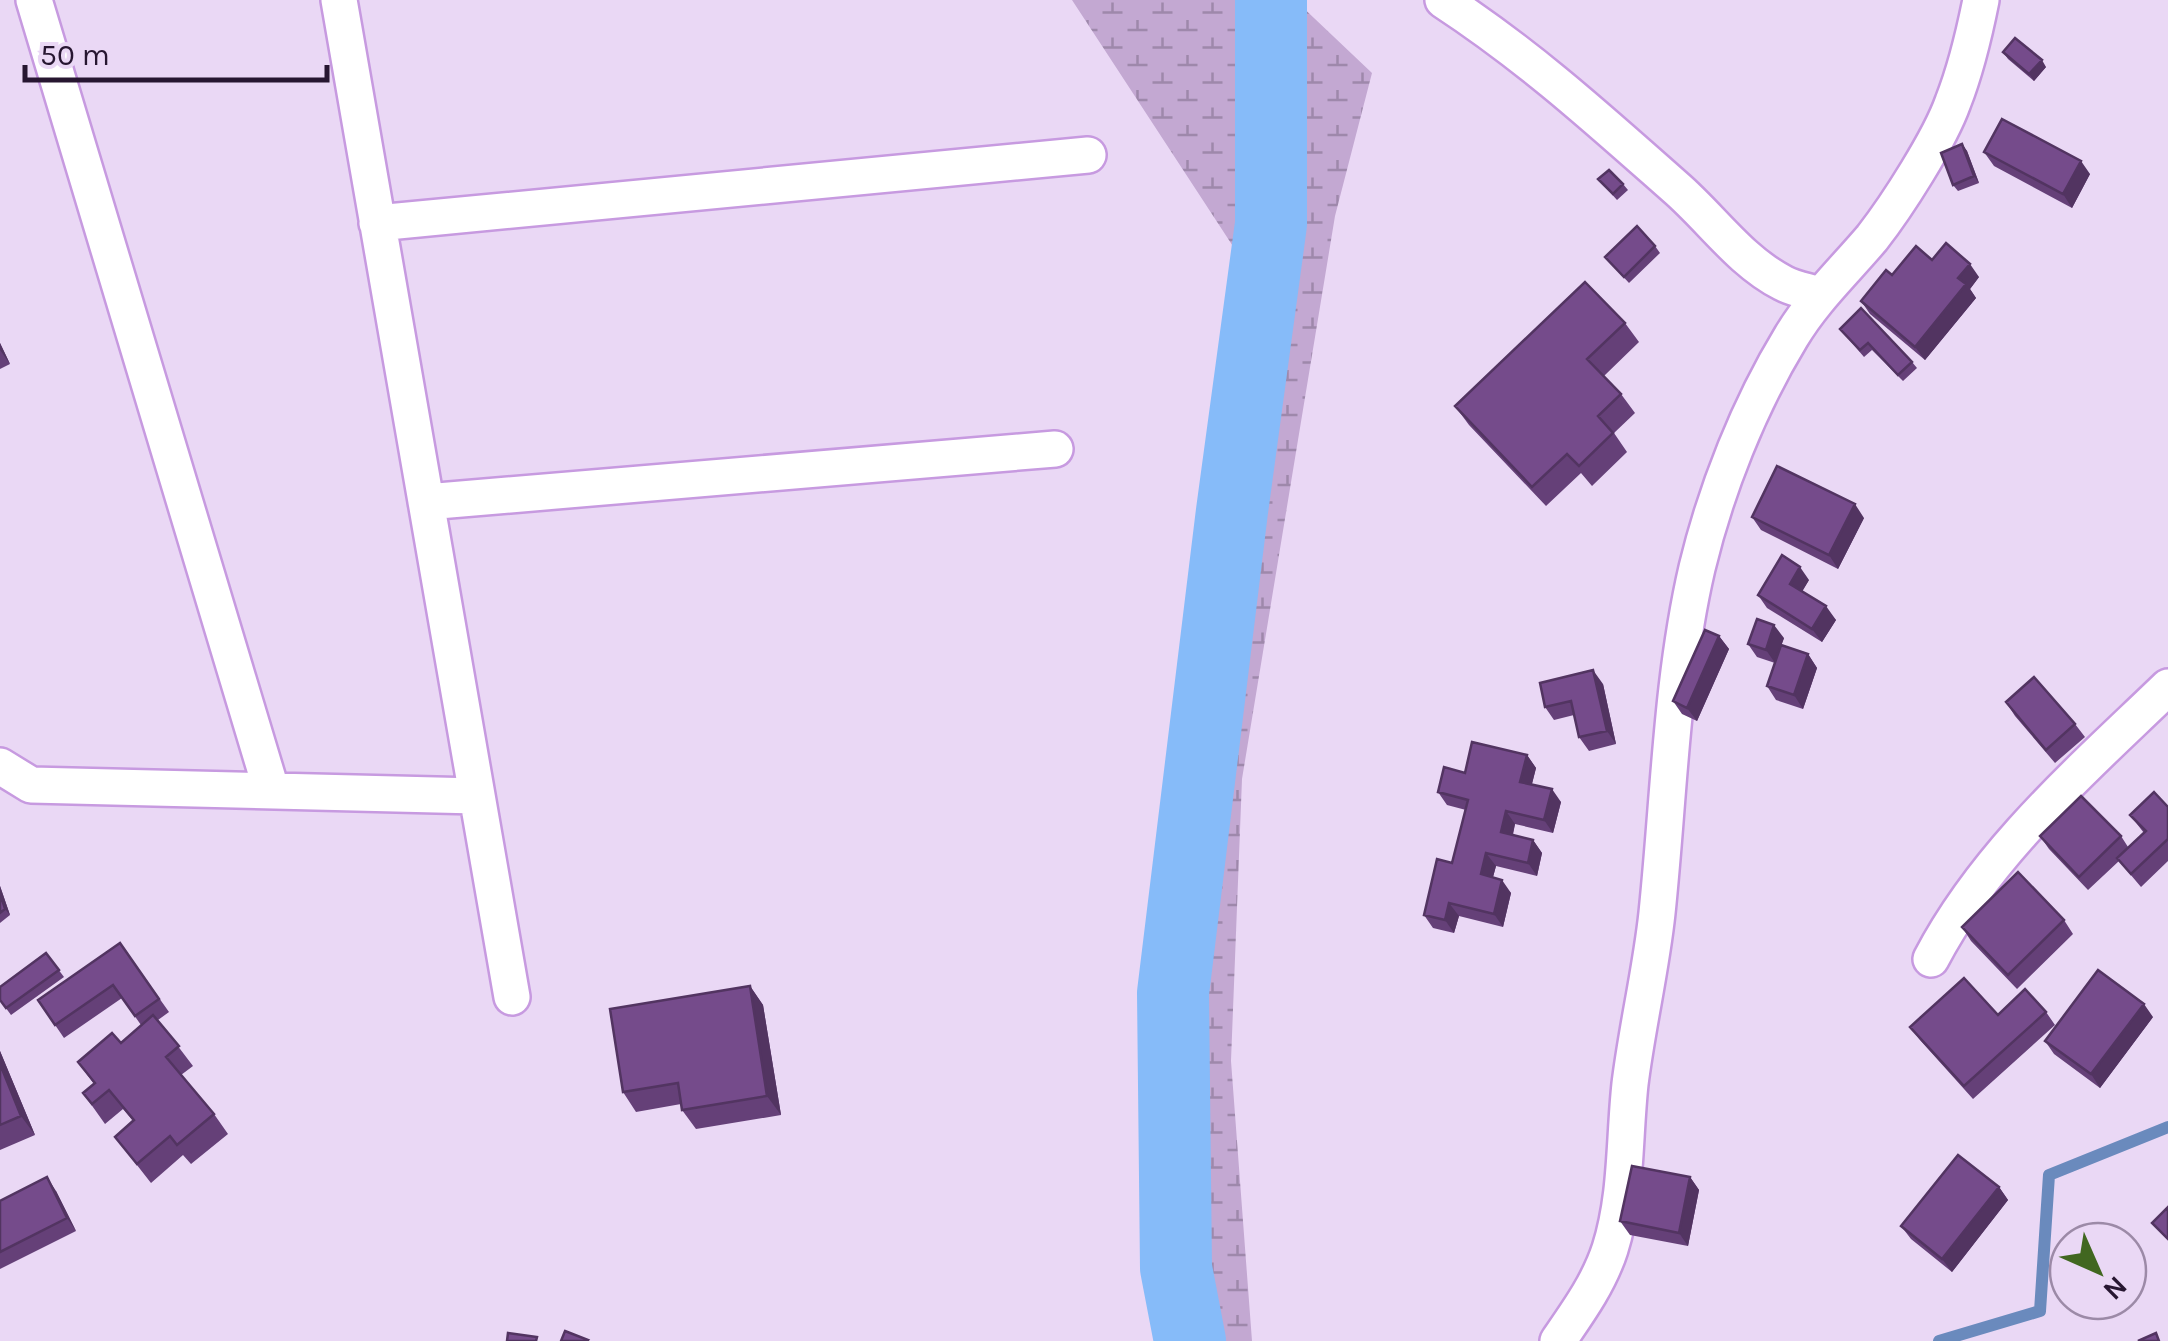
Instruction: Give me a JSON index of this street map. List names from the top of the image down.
{
  "scale_bar": "50 m",
  "north": "bottom right"
}
